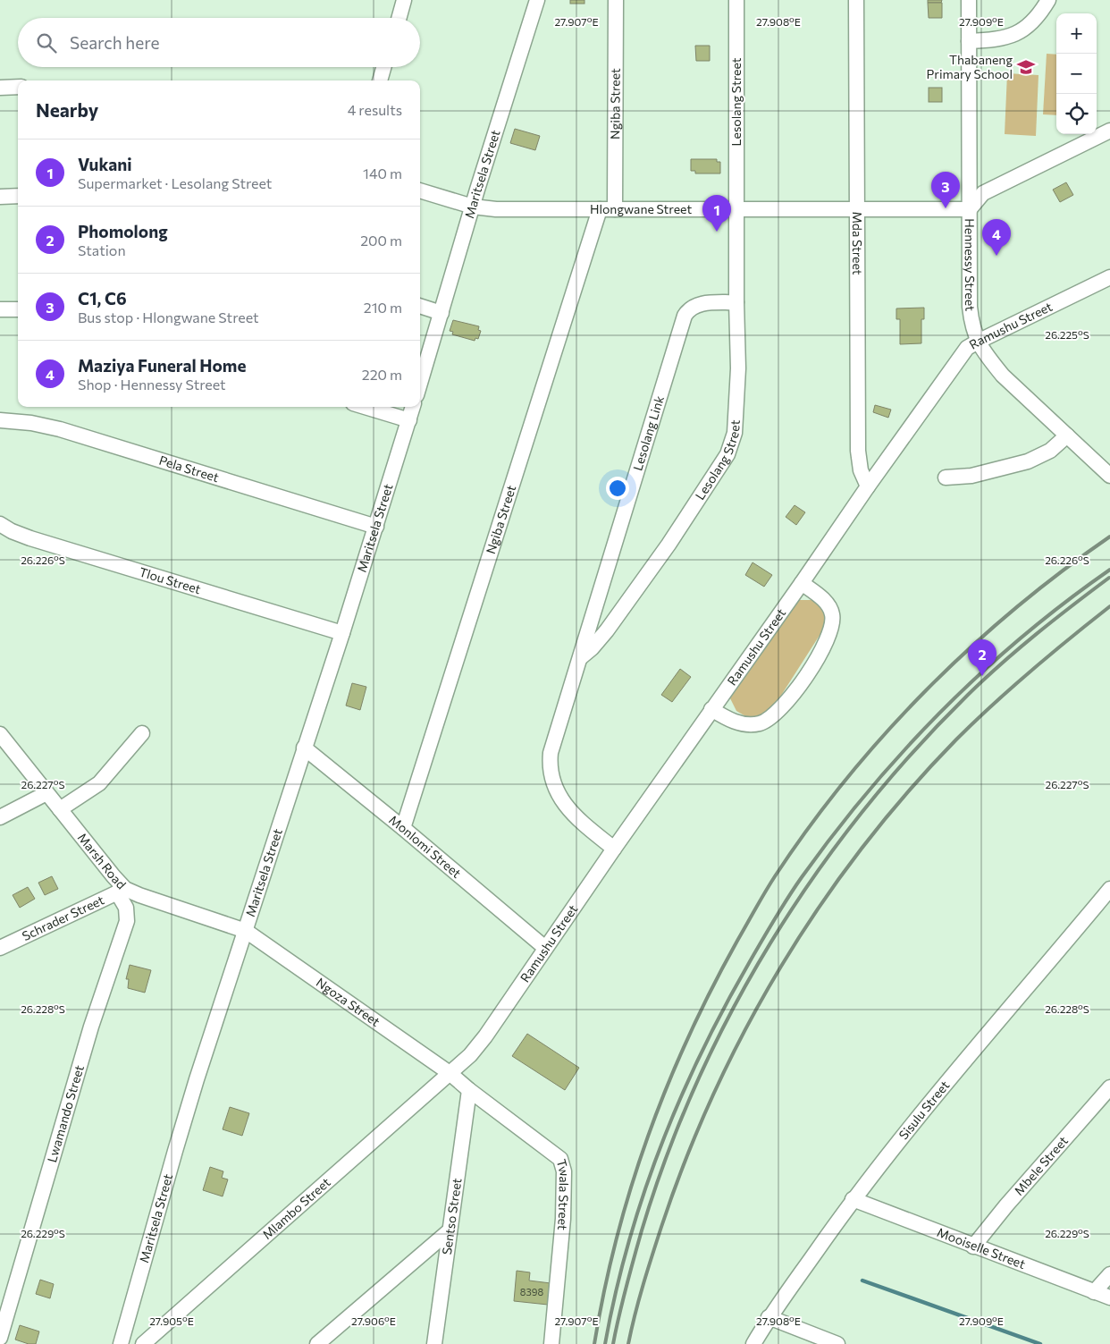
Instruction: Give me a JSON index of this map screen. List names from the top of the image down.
{
  "streets": {
    "street": [
      "Lesolang Street",
      "Ngiba Street",
      "Maritsela Street",
      "Hlongwane Street",
      "Mda Street",
      "Hennessy Street",
      "Ramushu Street",
      "Lesolang Link",
      "Pela Street",
      "Tlou Street",
      "Monlomi Street",
      "Marsh Road",
      "Schrader Street",
      "Ngoza Street",
      "Sisulu Street",
      "Lwamando Street",
      "Mbele Street",
      "Twala Street",
      "Mlambo Street",
      "Sentso Street",
      "Mooiselle Street"
    ]
  },
  "crossings": [
    ["Lesolang Street", "Hlongwane Street"],
    ["Lesolang Street", "Ramushu Street"],
    ["Lesolang Street", "Lesolang Link"],
    ["Ngiba Street", "Hlongwane Street"],
    ["Ngiba Street", "Monlomi Street"],
    ["Maritsela Street", "Hlongwane Street"],
    ["Maritsela Street", "Pela Street"],
    ["Maritsela Street", "Tlou Street"],
    ["Maritsela Street", "Monlomi Street"],
    ["Maritsela Street", "Marsh Road"],
    ["Maritsela Street", "Ngoza Street"],
    ["Hlongwane Street", "Mda Street"],
    ["Hlongwane Street", "Hennessy Street"],
    ["Mda Street", "Ramushu Street"],
    ["Hennessy Street", "Ramushu Street"],
    ["Ramushu Street", "Monlomi Street"],
    ["Ramushu Street", "Ngoza Street"],
    ["Ramushu Street", "Twala Street"],
    ["Ramushu Street", "Mlambo Street"],
    ["Marsh Road", "Schrader Street"],
    ["Marsh Road", "Ngoza Street"],
    ["Marsh Road", "Lwamando Street"],
    ["Schrader Street", "Lwamando Street"],
    ["Ngoza Street", "Twala Street"],
    ["Ngoza Street", "Mlambo Street"],
    ["Sisulu Street", "Mooiselle Street"],
    ["Mbele Street", "Mooiselle Street"],
    ["Twala Street", "Mlambo Street"],
    ["Twala Street", "Sentso Street"]
  ],
  "places": {
    "school or university": ["Thabaneng Primary School"]
  },
  "house_numbers": ["8398"],
  "page": {
    "map_buttons": ["+", "−"],
    "search": "Search here",
    "heading": ["Nearby", "4 results"],
    "list": [
      {
        "mark": "1",
        "name": "Vukani",
        "note": "Supermarket · Lesolang Street",
        "value": "140 m"
      },
      {
        "mark": "2",
        "name": "Phomolong",
        "note": "Station",
        "value": "200 m"
      },
      {
        "mark": "3",
        "name": "C1, C6",
        "note": "Bus stop · Hlongwane Street",
        "value": "210 m"
      },
      {
        "mark": "4",
        "name": "Maziya Funeral Home",
        "note": "Shop · Hennessy Street",
        "value": "220 m"
      }
    ],
    "pins": [
      "3",
      "1",
      "4",
      "2"
    ]
  },
  "coordinates": [
    "27.907°E",
    "27.908°E",
    "27.909°E",
    "26.225°S",
    "26.226°S",
    "26.227°S",
    "26.228°S",
    "26.229°S",
    "27.905°E",
    "27.906°E"
  ]
}
